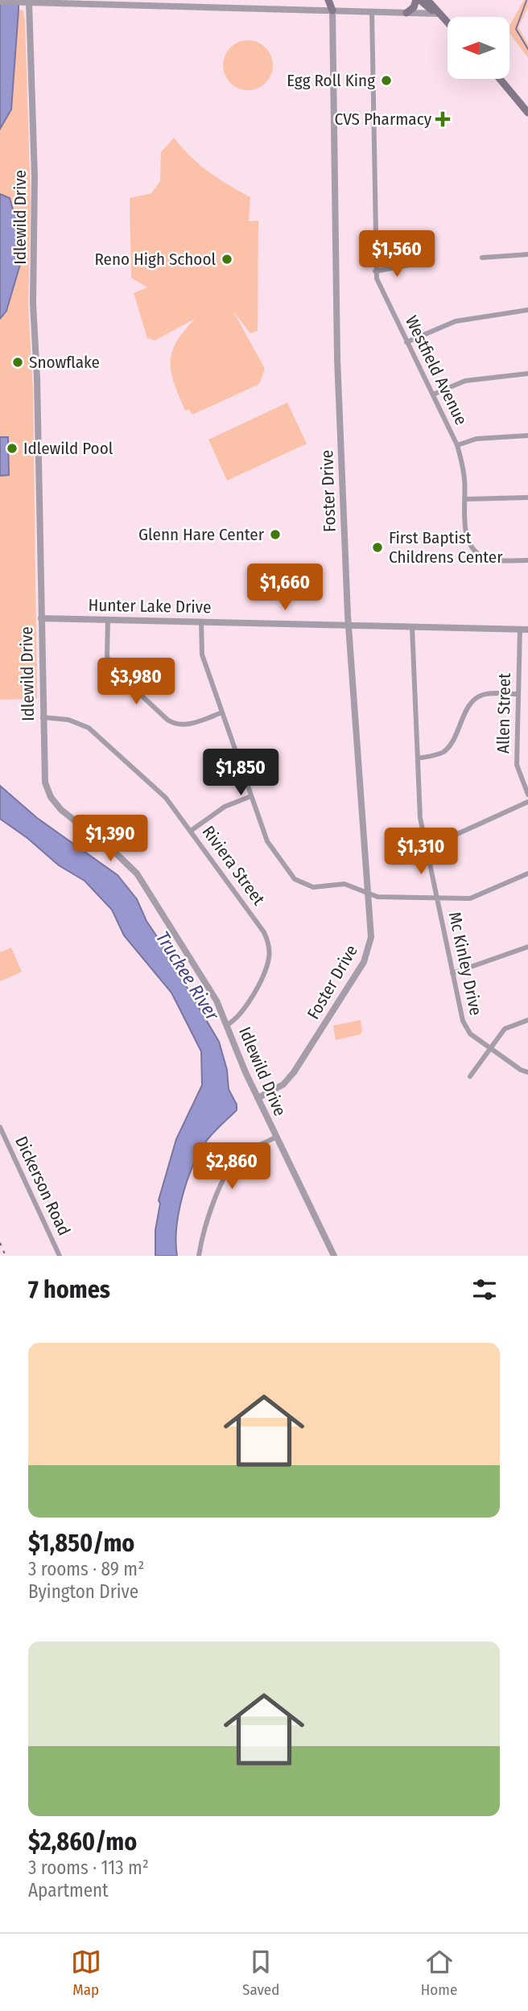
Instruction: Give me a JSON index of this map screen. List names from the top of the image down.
{
  "streets": {
    "street": [
      "Idlewild Drive",
      "Westfield Avenue",
      "Foster Drive",
      "Hunter Lake Drive",
      "Allen Street",
      "Riviera Street",
      "Mc Kinley Drive",
      "Dickerson Road"
    ]
  },
  "crossings": [
    ["Idlewild Drive", "Foster Drive"],
    ["Idlewild Drive", "Hunter Lake Drive"],
    ["Idlewild Drive", "Riviera Street"],
    ["Foster Drive", "Hunter Lake Drive"],
    ["Hunter Lake Drive", "Allen Street"],
    ["Hunter Lake Drive", "Mc Kinley Drive"]
  ],
  "water": ["Truckee River"],
  "places": {
    "other": [
      "Egg Roll King",
      "Reno High School",
      "Snowflake",
      "Idlewild Pool",
      "Glenn Hare Center",
      "First Baptist Childrens Center"
    ],
    "health": ["CVS Pharmacy"]
  },
  "north": "left",
  "page": {
    "price": [
      "$1,560",
      "$1,660",
      "$3,980",
      "$1,850",
      "$1,390",
      "$1,310",
      "$2,860"
    ],
    "heading": "7 homes",
    "list": [
      {
        "name": "$1,850/mo",
        "note": "3 rooms · 89 m² · Byington Drive"
      },
      {
        "name": "$2,860/mo",
        "note": "3 rooms · 113 m² · Apartment"
      }
    ],
    "tabs": ["Map", "Saved", "Home"]
  }
}
